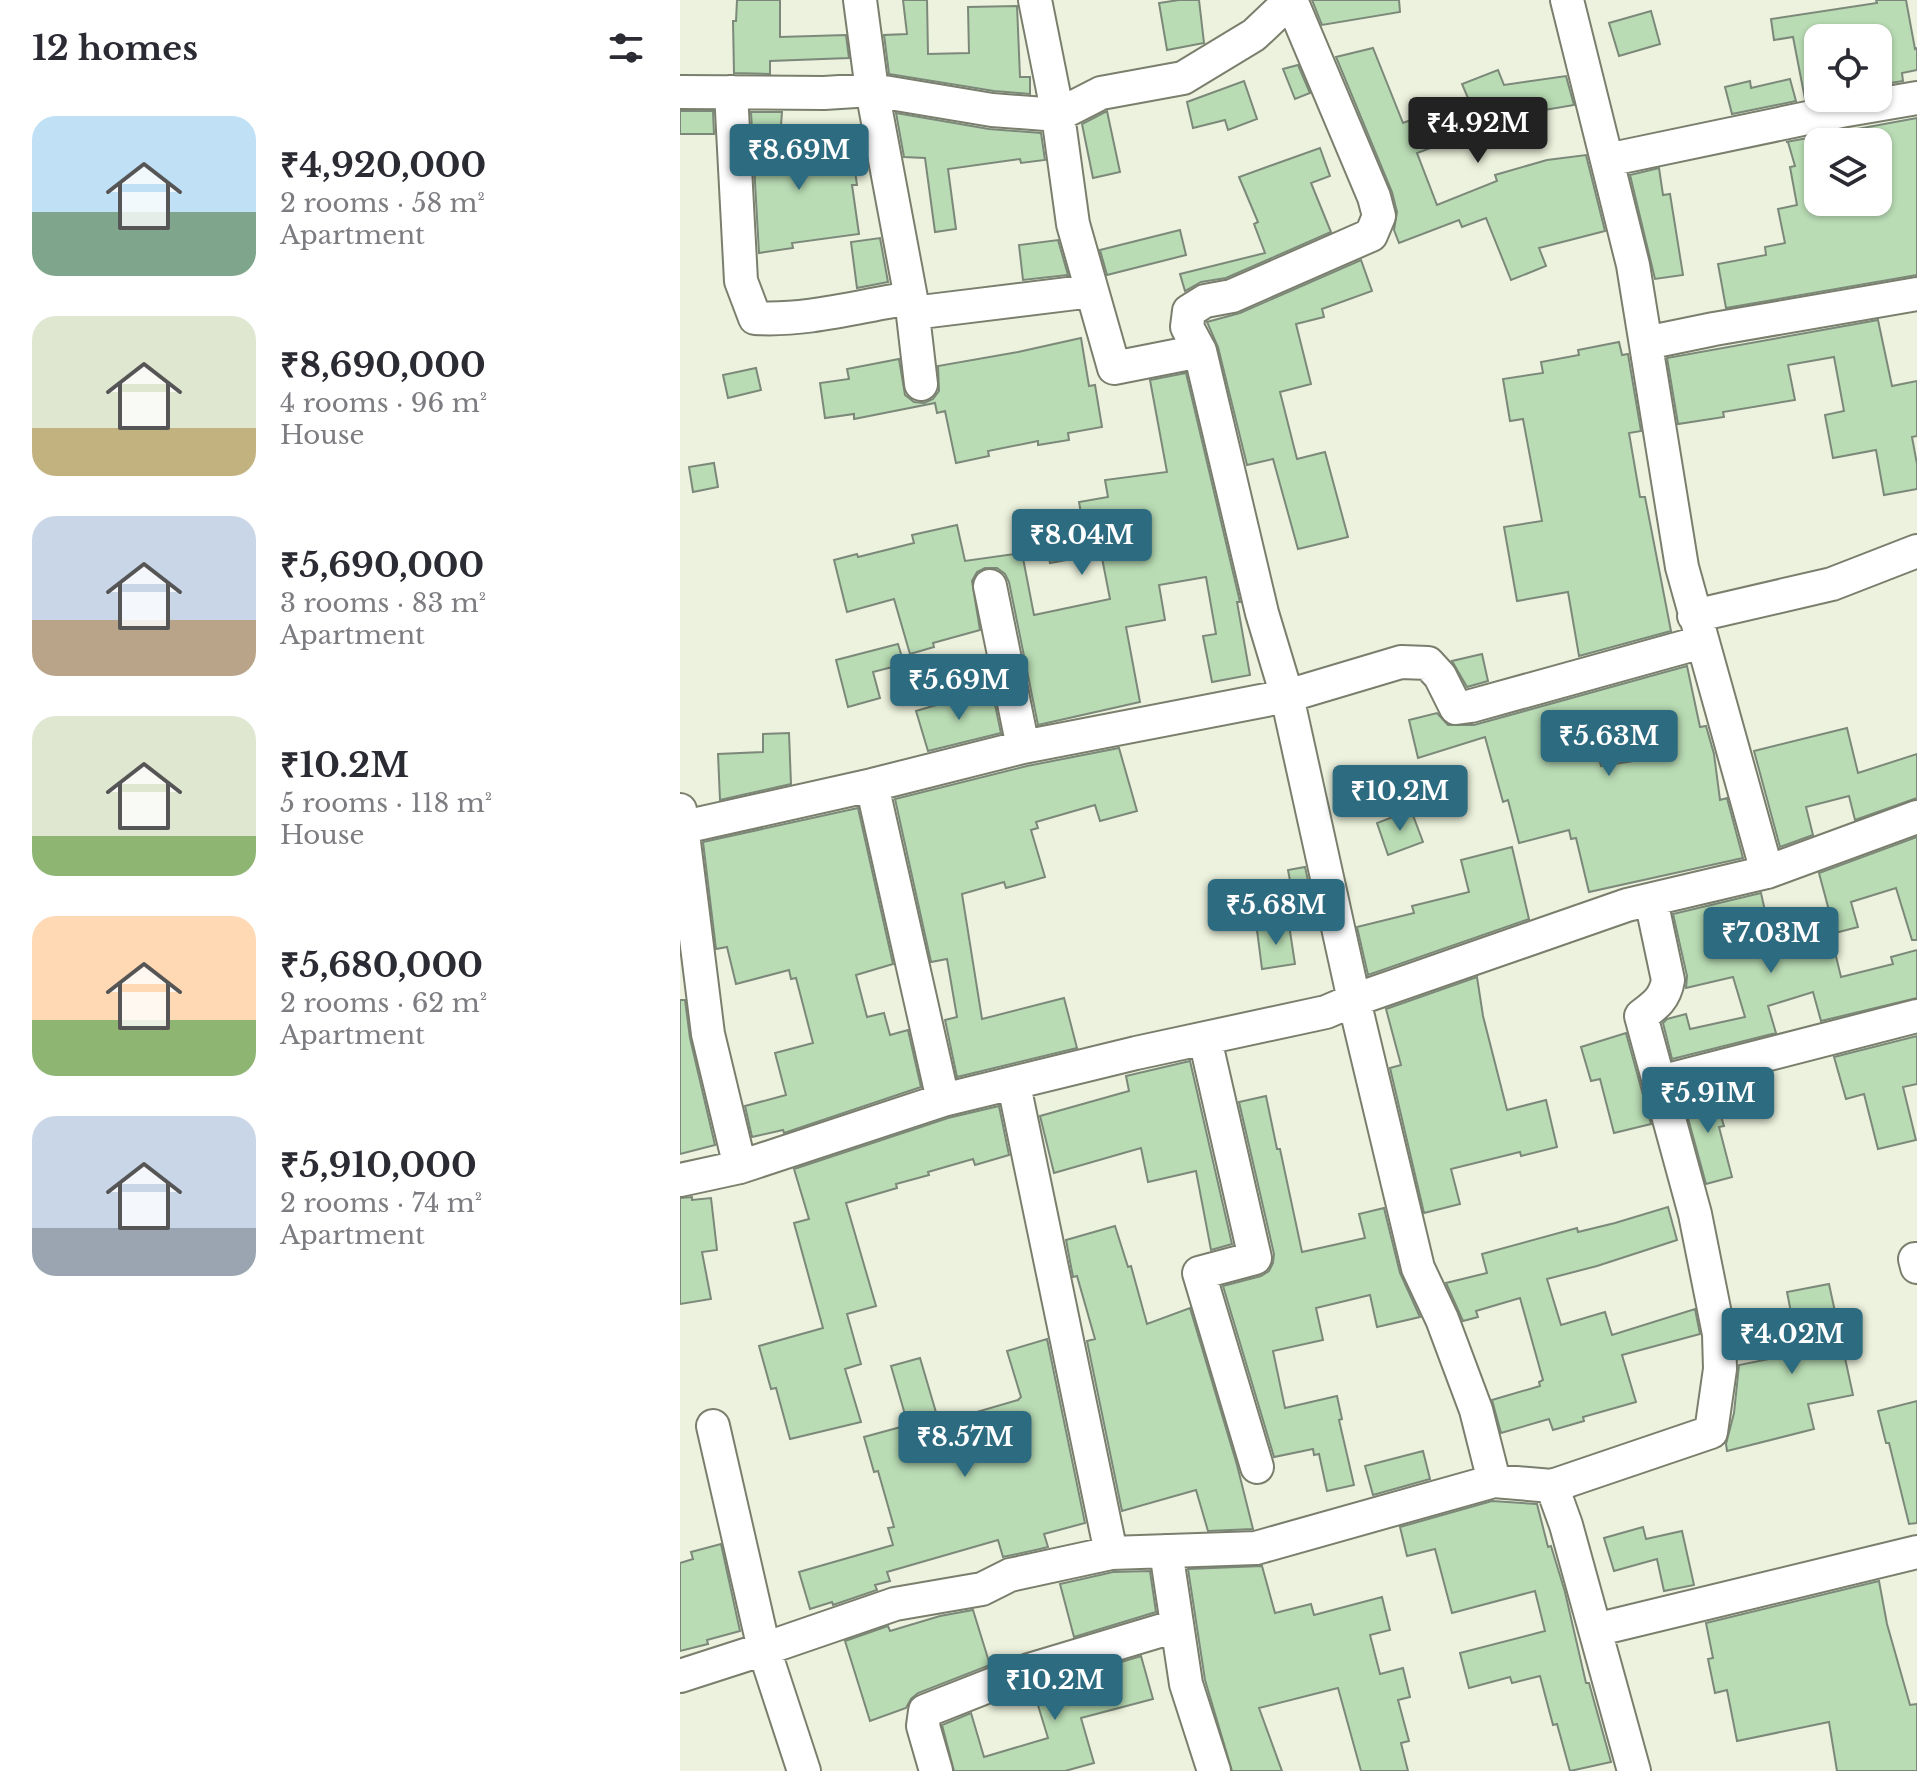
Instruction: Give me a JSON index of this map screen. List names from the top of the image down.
{
  "page": {
    "heading": "12 homes",
    "list": [
      {
        "name": "₹4,920,000",
        "note": "2 rooms · 58 m² · Apartment"
      },
      {
        "name": "₹8,690,000",
        "note": "4 rooms · 96 m² · House"
      },
      {
        "name": "₹5,690,000",
        "note": "3 rooms · 83 m² · Apartment"
      },
      {
        "name": "₹10.2M",
        "note": "5 rooms · 118 m² · House"
      },
      {
        "name": "₹5,680,000",
        "note": "2 rooms · 62 m² · Apartment"
      },
      {
        "name": "₹5,910,000",
        "note": "2 rooms · 74 m² · Apartment"
      }
    ],
    "price": [
      "₹4.92M",
      "₹8.69M",
      "₹8.04M",
      "₹5.69M",
      "₹5.63M",
      "₹10.2M",
      "₹5.68M",
      "₹7.03M",
      "₹5.91M",
      "₹4.02M",
      "₹8.57M",
      "₹10.2M"
    ]
  }
}
